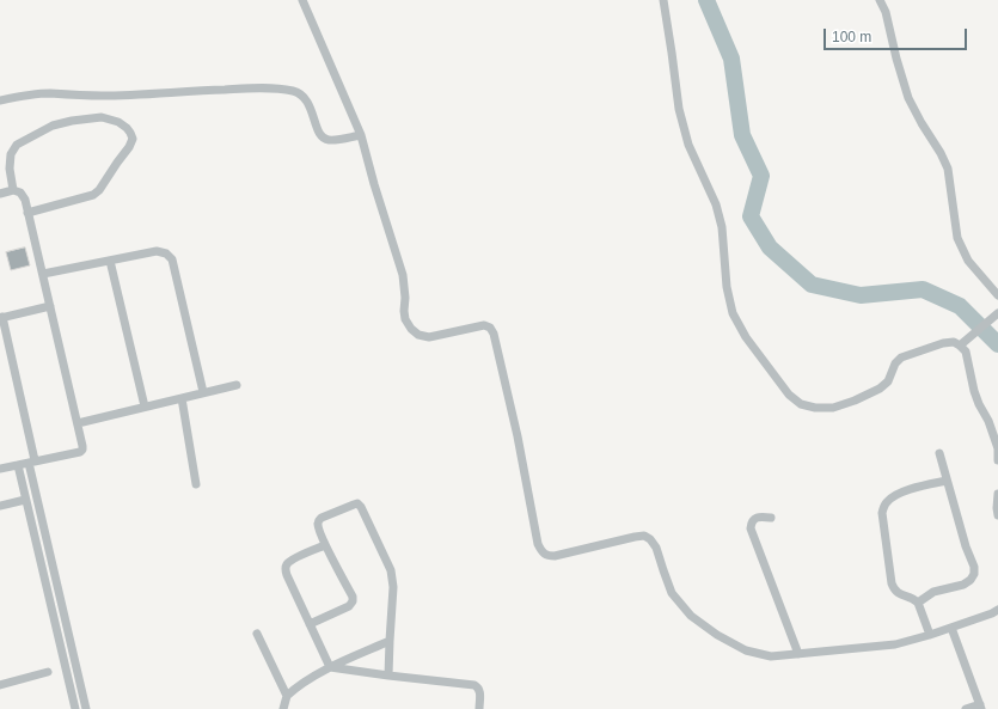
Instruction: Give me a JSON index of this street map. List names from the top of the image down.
{
  "scale_bar": "100 m"
}
